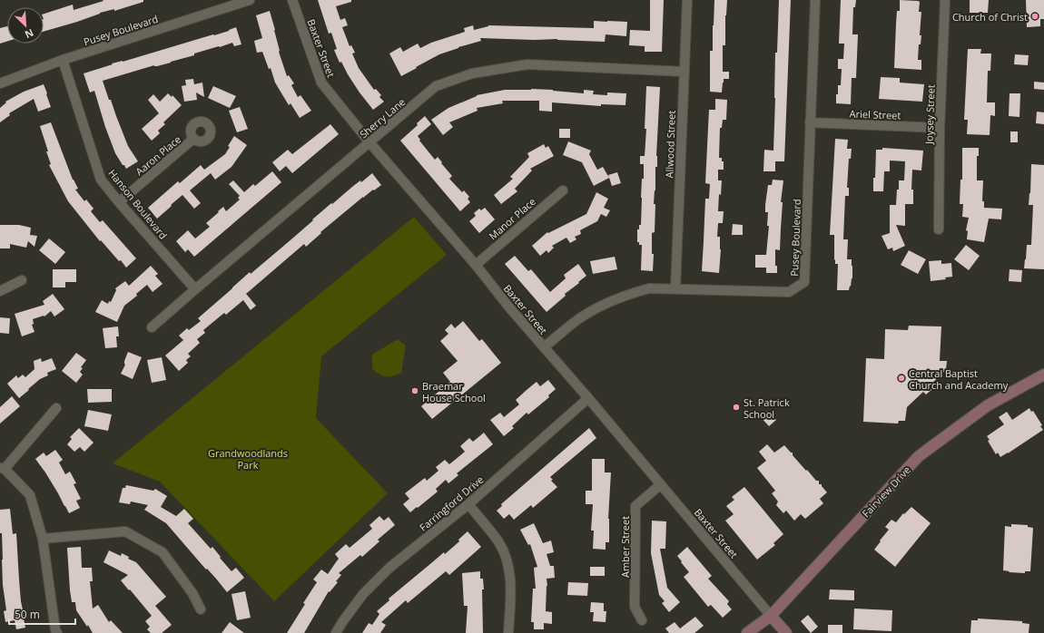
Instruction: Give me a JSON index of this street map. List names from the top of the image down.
{
  "streets": {
    "main road": ["Fairview Drive"],
    "street": [
      "Pusey Boulevard",
      "Baxter Street",
      "Ariel Street",
      "Joysey Street",
      "Sherry Lane",
      "Allwood Street",
      "Aaron Place",
      "Hanson Boulevard",
      "Manor Place",
      "Farringford Drive",
      "Amber Street"
    ]
  },
  "crossings": [
    ["Pusey Boulevard", "Baxter Street"],
    ["Pusey Boulevard", "Ariel Street"],
    ["Pusey Boulevard", "Allwood Street"],
    ["Pusey Boulevard", "Hanson Boulevard"],
    ["Baxter Street", "Sherry Lane"],
    ["Baxter Street", "Manor Place"],
    ["Baxter Street", "Fairview Drive"],
    ["Baxter Street", "Farringford Drive"],
    ["Baxter Street", "Amber Street"],
    ["Ariel Street", "Joysey Street"],
    ["Sherry Lane", "Allwood Street"],
    ["Sherry Lane", "Hanson Boulevard"],
    ["Aaron Place", "Hanson Boulevard"]
  ],
  "parks": ["Grandwoodlands Park"],
  "places": [
    "Church of Christ",
    "Central Baptist Church and Academy",
    "Braemar House School",
    "St. Patrick School"
  ],
  "scale_bar": "50 m",
  "north": "bottom right"
}
